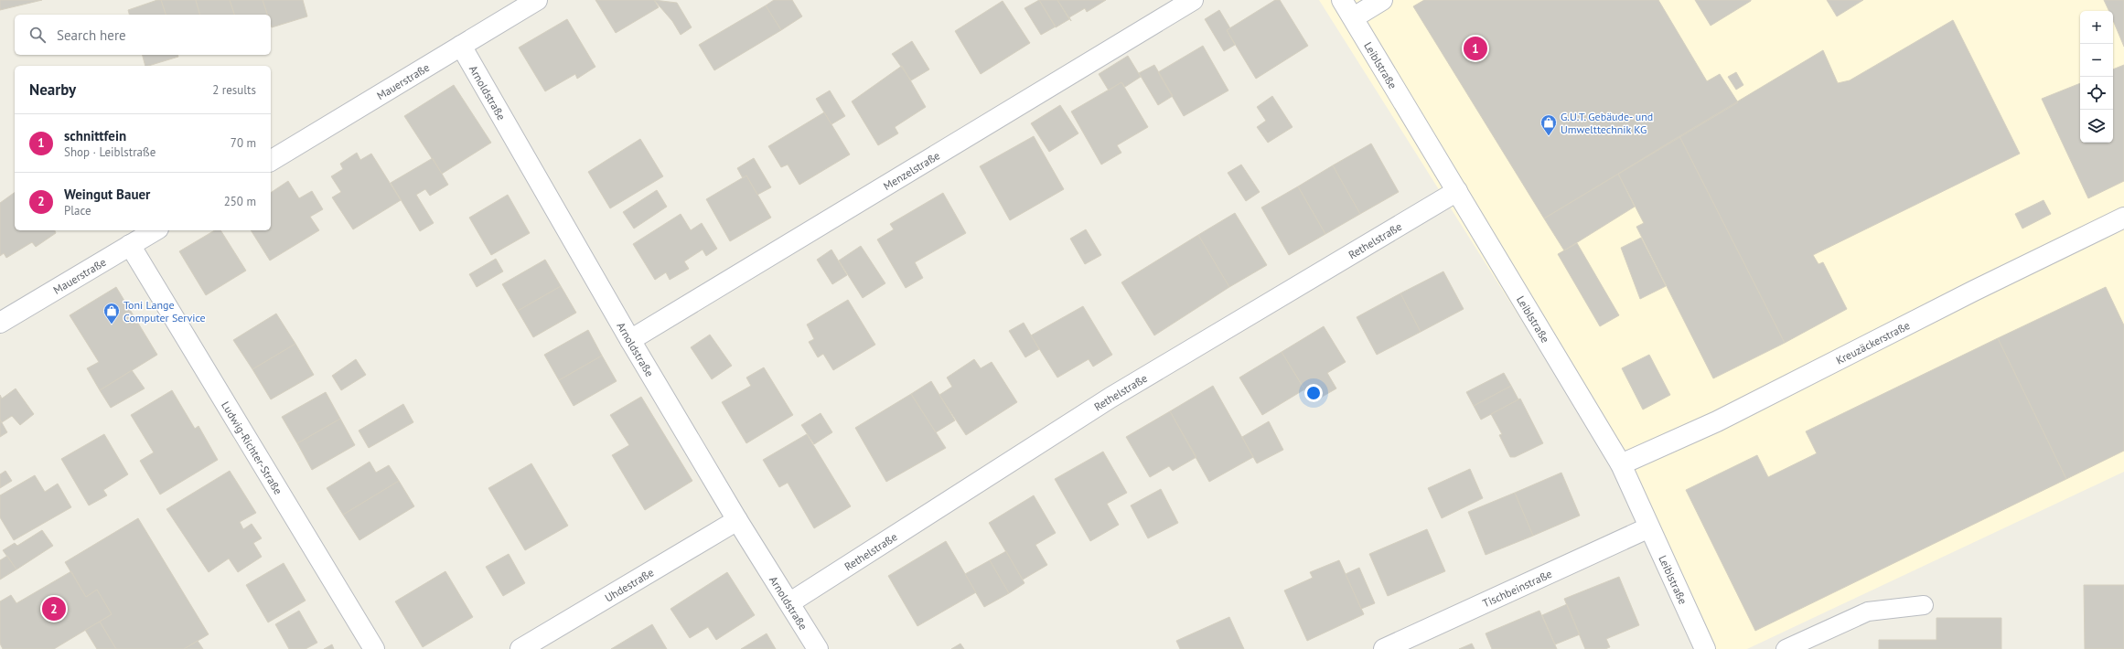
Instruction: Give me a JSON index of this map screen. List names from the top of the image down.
{
  "streets": {
    "street": [
      "Leiblstraße",
      "Mauerstraße",
      "Arnoldstraße",
      "Menzelstraße",
      "Rethelstraße",
      "Kreuzäckerstraße",
      "Ludwig-Richter-Straße",
      "Uhdestraße",
      "Tischbeinstraße"
    ]
  },
  "crossings": [
    ["Leiblstraße", "Rethelstraße"],
    ["Leiblstraße", "Kreuzäckerstraße"],
    ["Leiblstraße", "Tischbeinstraße"],
    ["Mauerstraße", "Arnoldstraße"],
    ["Mauerstraße", "Ludwig-Richter-Straße"],
    ["Arnoldstraße", "Menzelstraße"],
    ["Arnoldstraße", "Rethelstraße"],
    ["Arnoldstraße", "Uhdestraße"]
  ],
  "places": {
    "shop": ["G.U.T. Gebäude- und Umwelttechnik KG", "Toni Lange Computer Service"]
  },
  "page": {
    "map_buttons": ["+", "−"],
    "search": "Search here",
    "pins": ["1", "2"],
    "heading": ["Nearby", "2 results"],
    "list": [
      {
        "mark": "1",
        "name": "schnittfein",
        "note": "Shop · Leiblstraße",
        "value": "70 m"
      },
      {
        "mark": "2",
        "name": "Weingut Bauer",
        "note": "Place",
        "value": "250 m"
      }
    ]
  }
}
